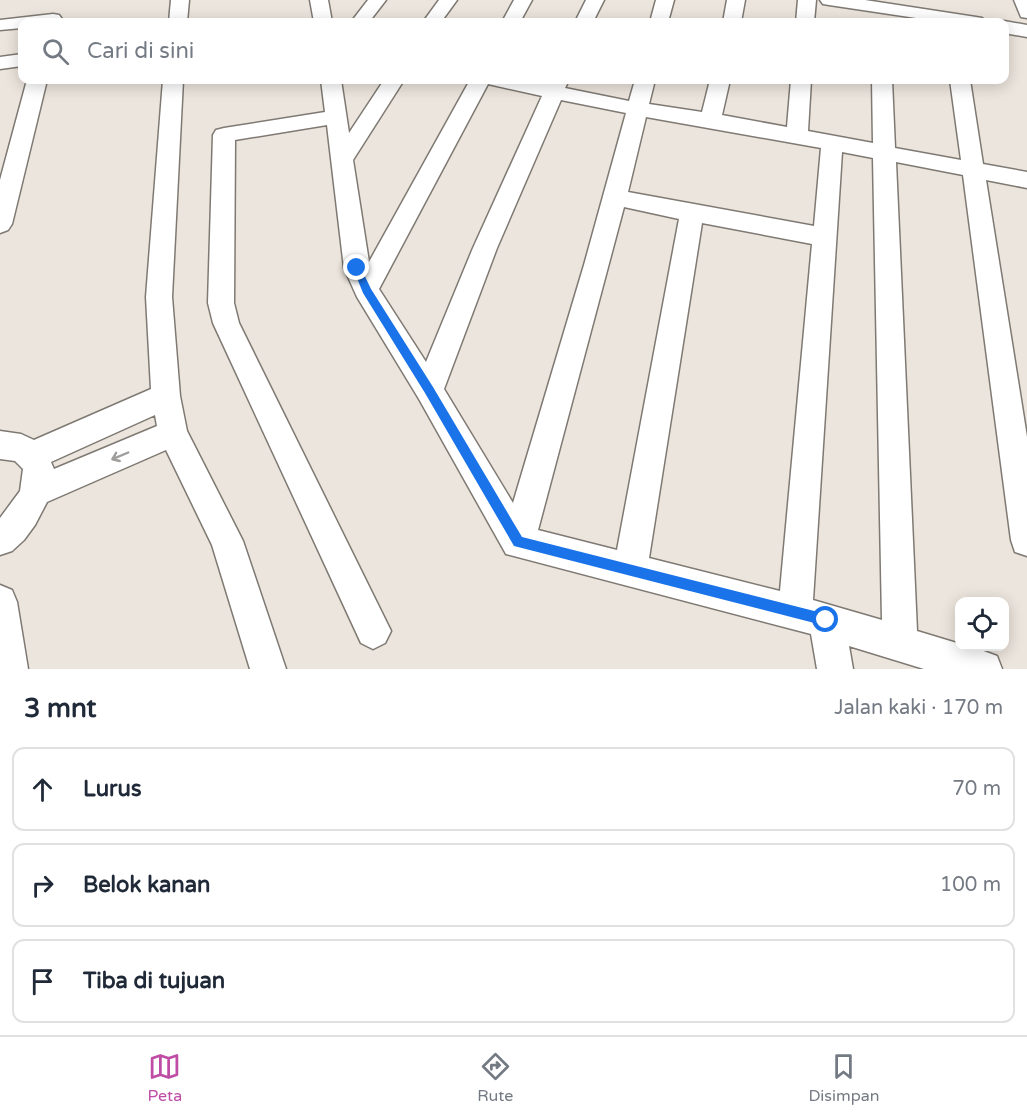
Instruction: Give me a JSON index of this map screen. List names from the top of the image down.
{
  "page": {
    "search": "Cari di sini",
    "heading": ["3 mnt", "Jalan kaki · 170 m"],
    "list": [
      ["Lurus", "70 m"],
      ["Belok kanan", "100 m"],
      "Tiba di tujuan"
    ],
    "nav": ["Peta", "Rute", "Disimpan"]
  }
}
